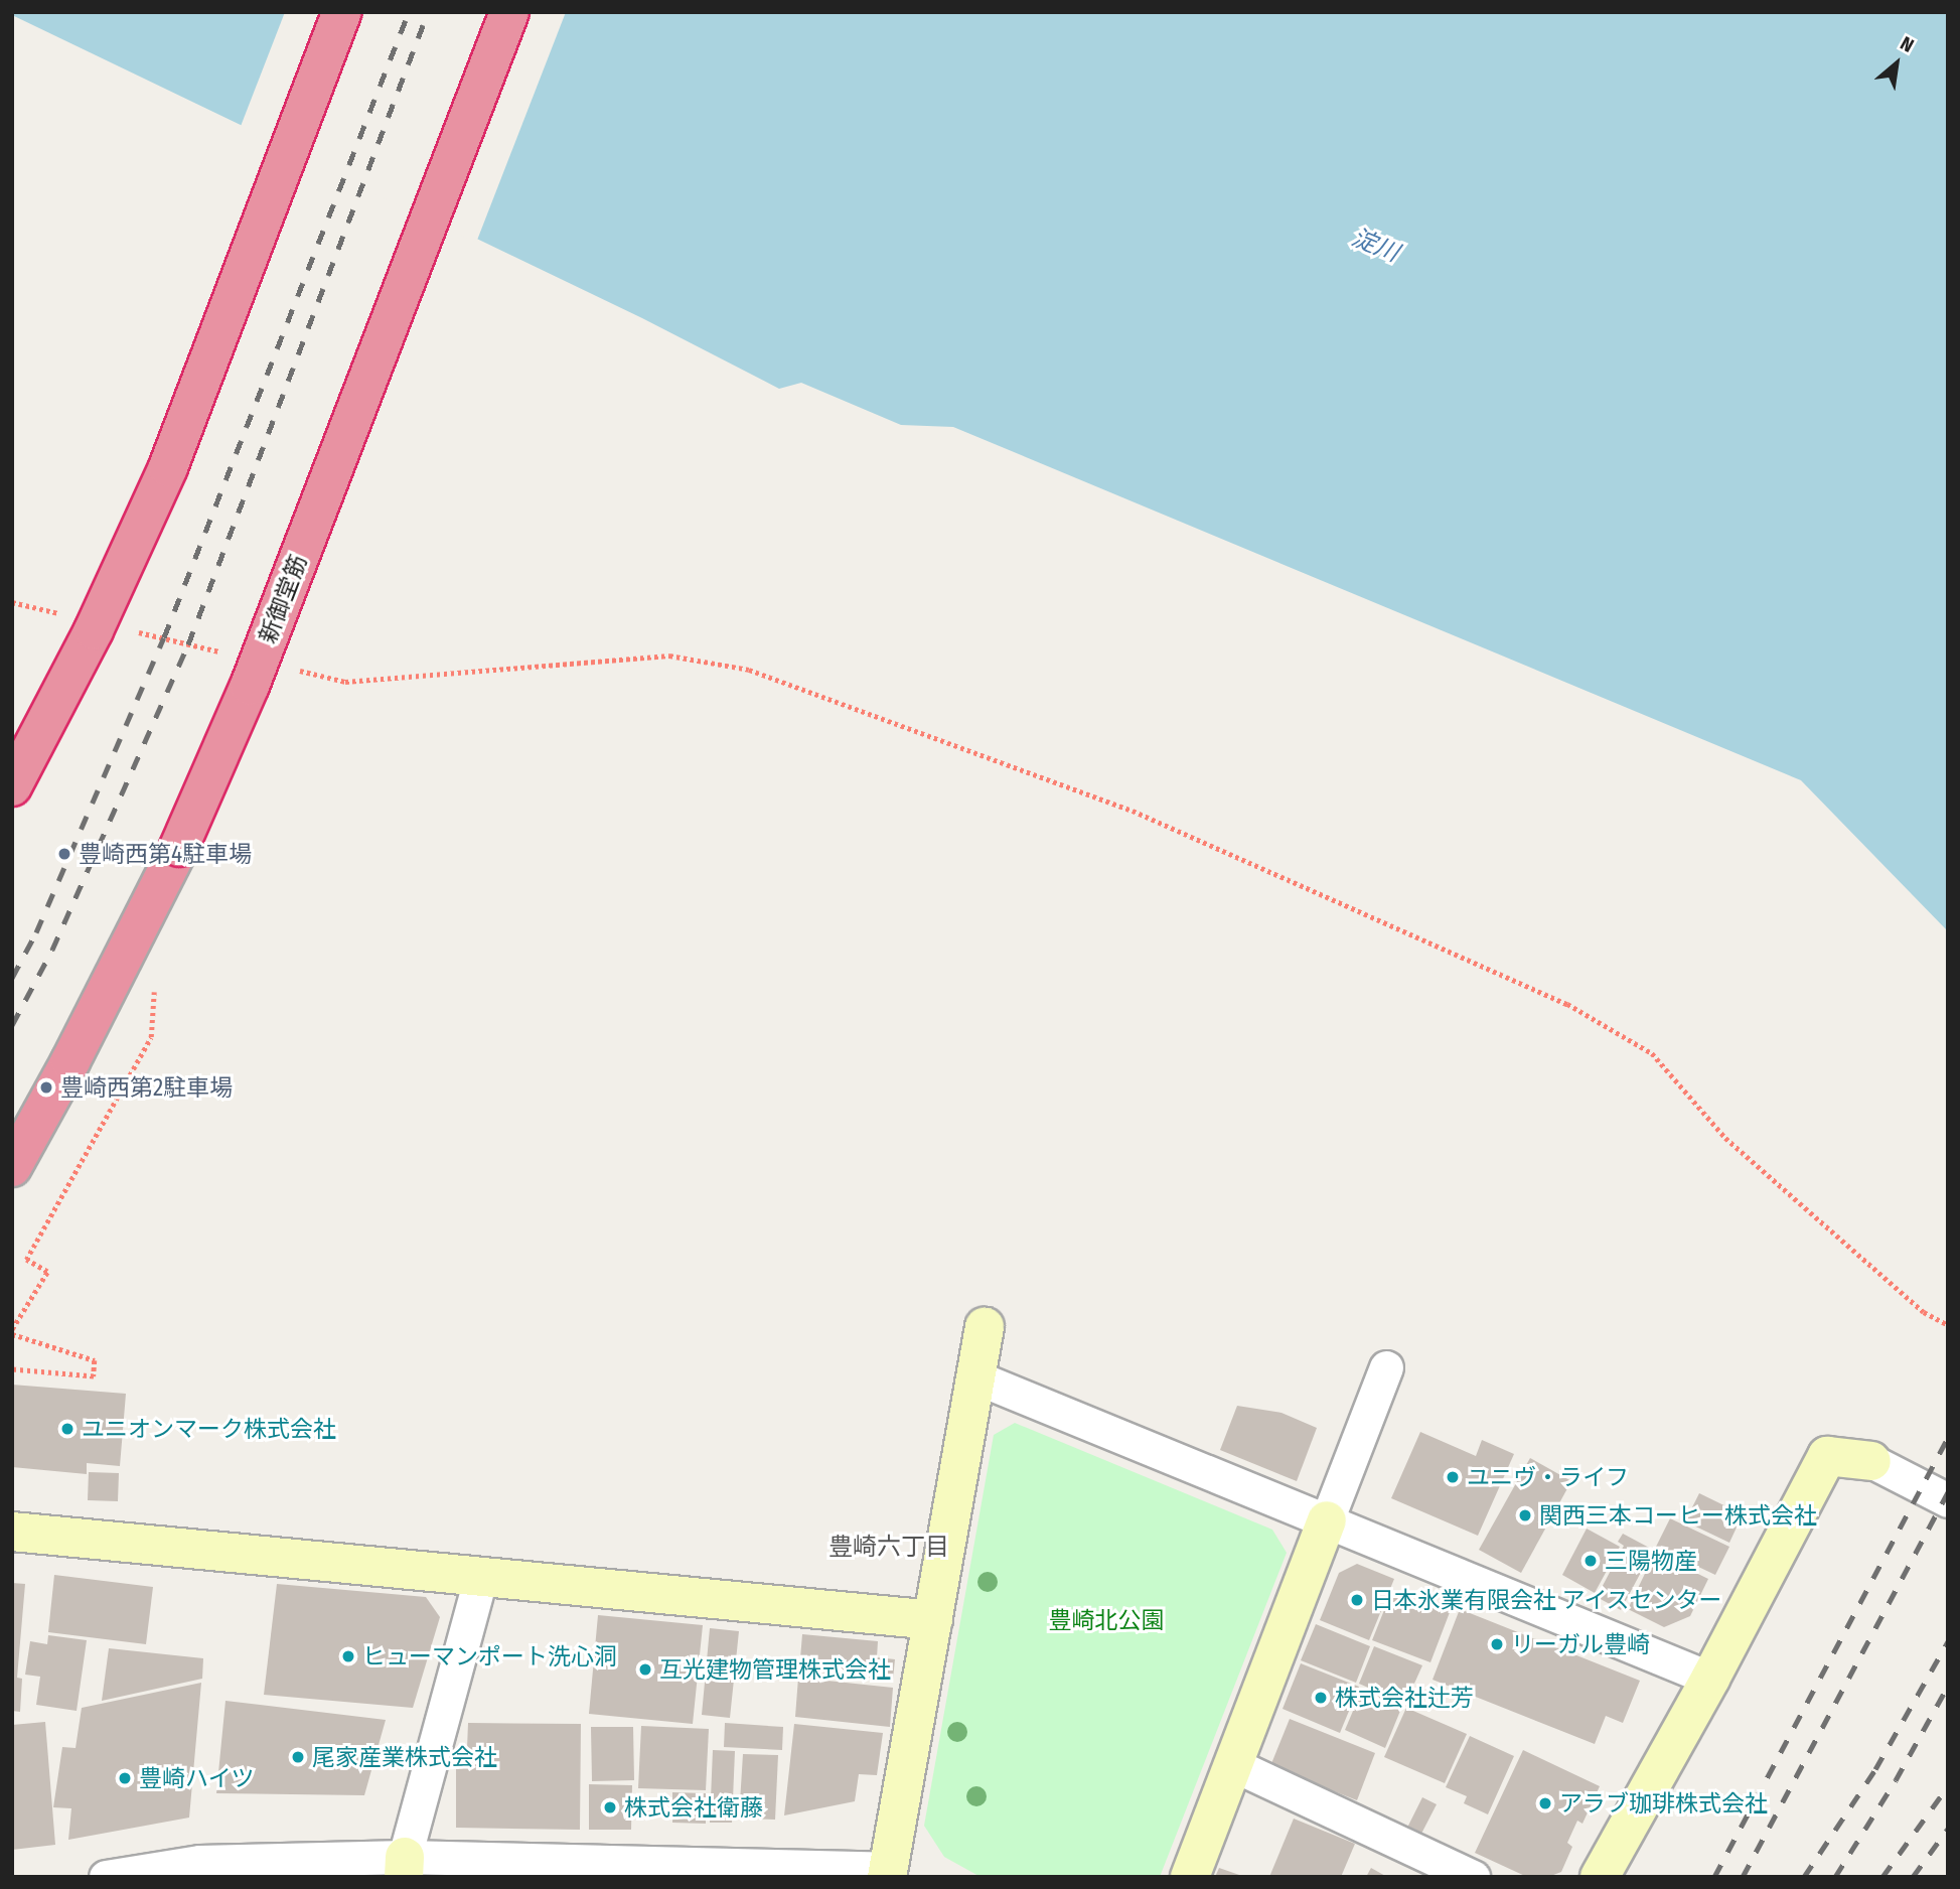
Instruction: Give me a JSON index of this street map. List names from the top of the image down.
{
  "streets": {
    "highway": ["新御堂筋"]
  },
  "districts": ["豊崎六丁目"],
  "water": ["淀川"],
  "parks": ["豊崎北公園"],
  "places": [
    "豊崎西第4駐車場",
    "豊崎西第2駐車場",
    "ユニオンマーク株式会社",
    "ユニヴ・ライフ",
    "関西三本コーヒー株式会社",
    "三陽物産",
    "日本氷業有限会社 アイスセンター",
    "リーガル豊崎",
    "ヒューマンポート洗心洞",
    "互光建物管理株式会社",
    "株式会社辻芳",
    "尾家産業株式会社",
    "豊崎ハイツ",
    "アラブ珈琲株式会社",
    "株式会社衛藤"
  ],
  "north": "top right"
}
